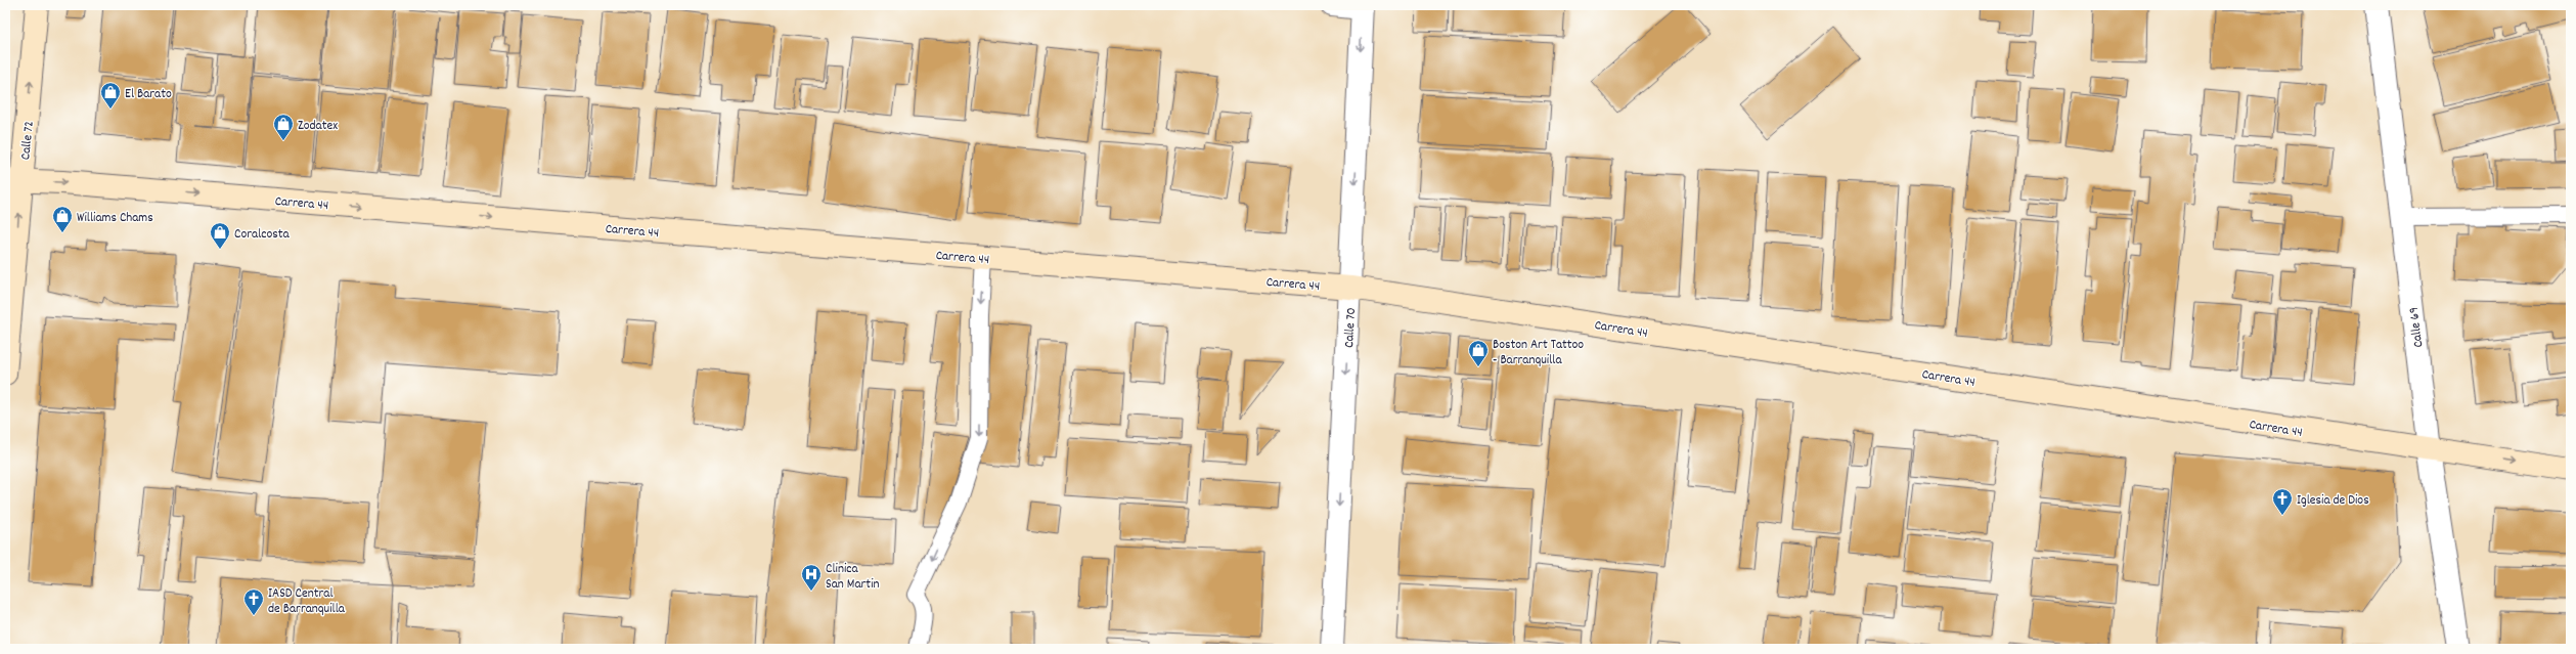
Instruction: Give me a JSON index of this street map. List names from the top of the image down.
{
  "streets": {
    "street": [
      "Calle 72",
      "Carrera 44",
      "Calle 70",
      "Calle 69"
    ]
  },
  "crossings": [
    ["Calle 72", "Carrera 44"],
    ["Carrera 44", "Calle 70"],
    ["Carrera 44", "Calle 69"]
  ],
  "one_way": ["Calle 72", "Carrera 44", "Calle 70"],
  "places": {
    "shop": [
      "El Barato",
      "Zodatex",
      "Williams Chams",
      "Coralcosta",
      "Boston Art Tattoo - Barranquilla"
    ],
    "church": ["Iglesia de Dios", "IASD Central de Barranquilla"],
    "hospital": ["Clinica San Martin"]
  }
}
